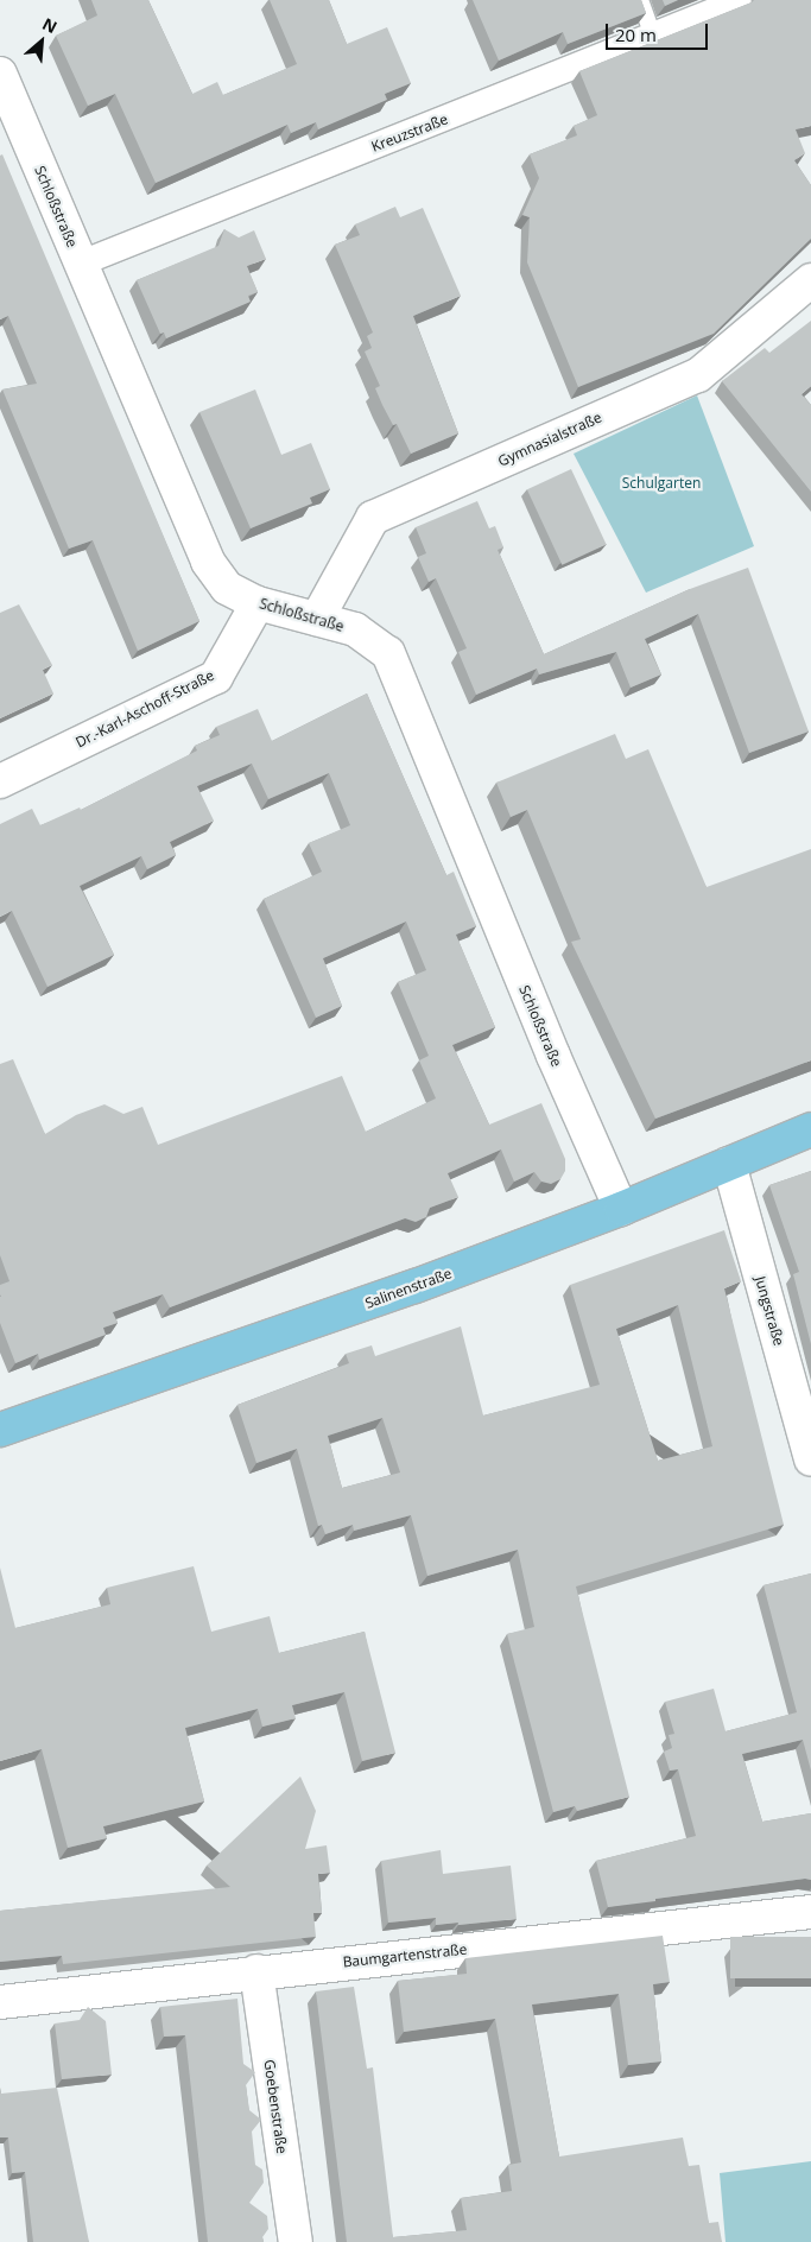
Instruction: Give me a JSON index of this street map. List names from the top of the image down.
{
  "streets": {
    "main road": ["Salinenstraße"],
    "street": [
      "Kreuzstraße",
      "Schloßstraße",
      "Gymnasialstraße",
      "Dr.-Karl-Aschoff-Straße",
      "Jungstraße",
      "Baumgartenstraße",
      "Goebenstraße"
    ]
  },
  "crossings": [
    ["Kreuzstraße", "Schloßstraße"],
    ["Schloßstraße", "Gymnasialstraße"],
    ["Schloßstraße", "Dr.-Karl-Aschoff-Straße"],
    ["Schloßstraße", "Salinenstraße"],
    ["Salinenstraße", "Jungstraße"],
    ["Baumgartenstraße", "Goebenstraße"]
  ],
  "parks": ["Schulgarten"],
  "scale_bar": "20 m",
  "north": "top right"
}
